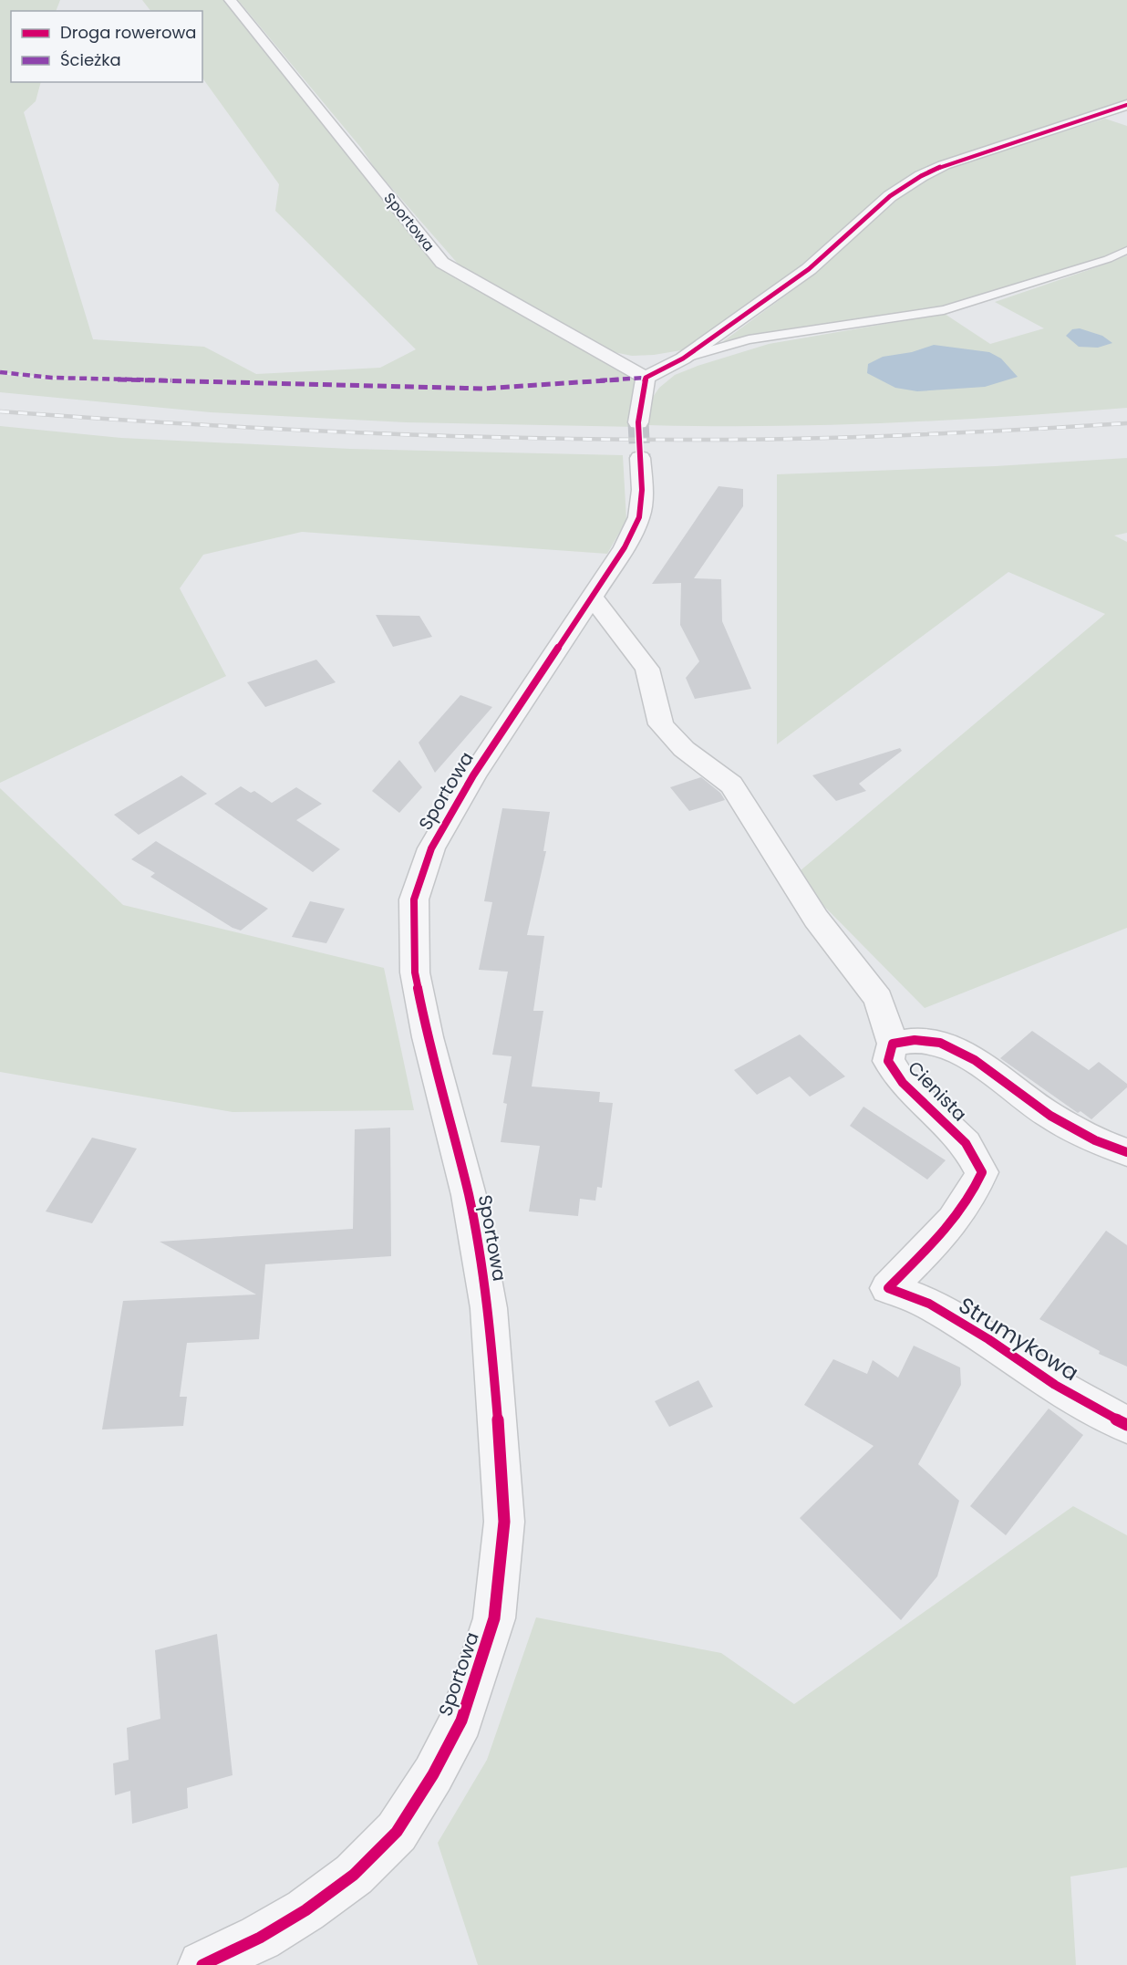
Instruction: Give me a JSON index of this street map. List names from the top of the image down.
{
  "streets": {
    "street": ["Sportowa", "Cienista", "Strumykowa"]
  },
  "crossings": [
    ["Sportowa", "Cienista"],
    ["Cienista", "Strumykowa"]
  ],
  "legend": ["Droga rowerowa", "Ścieżka"]
}
